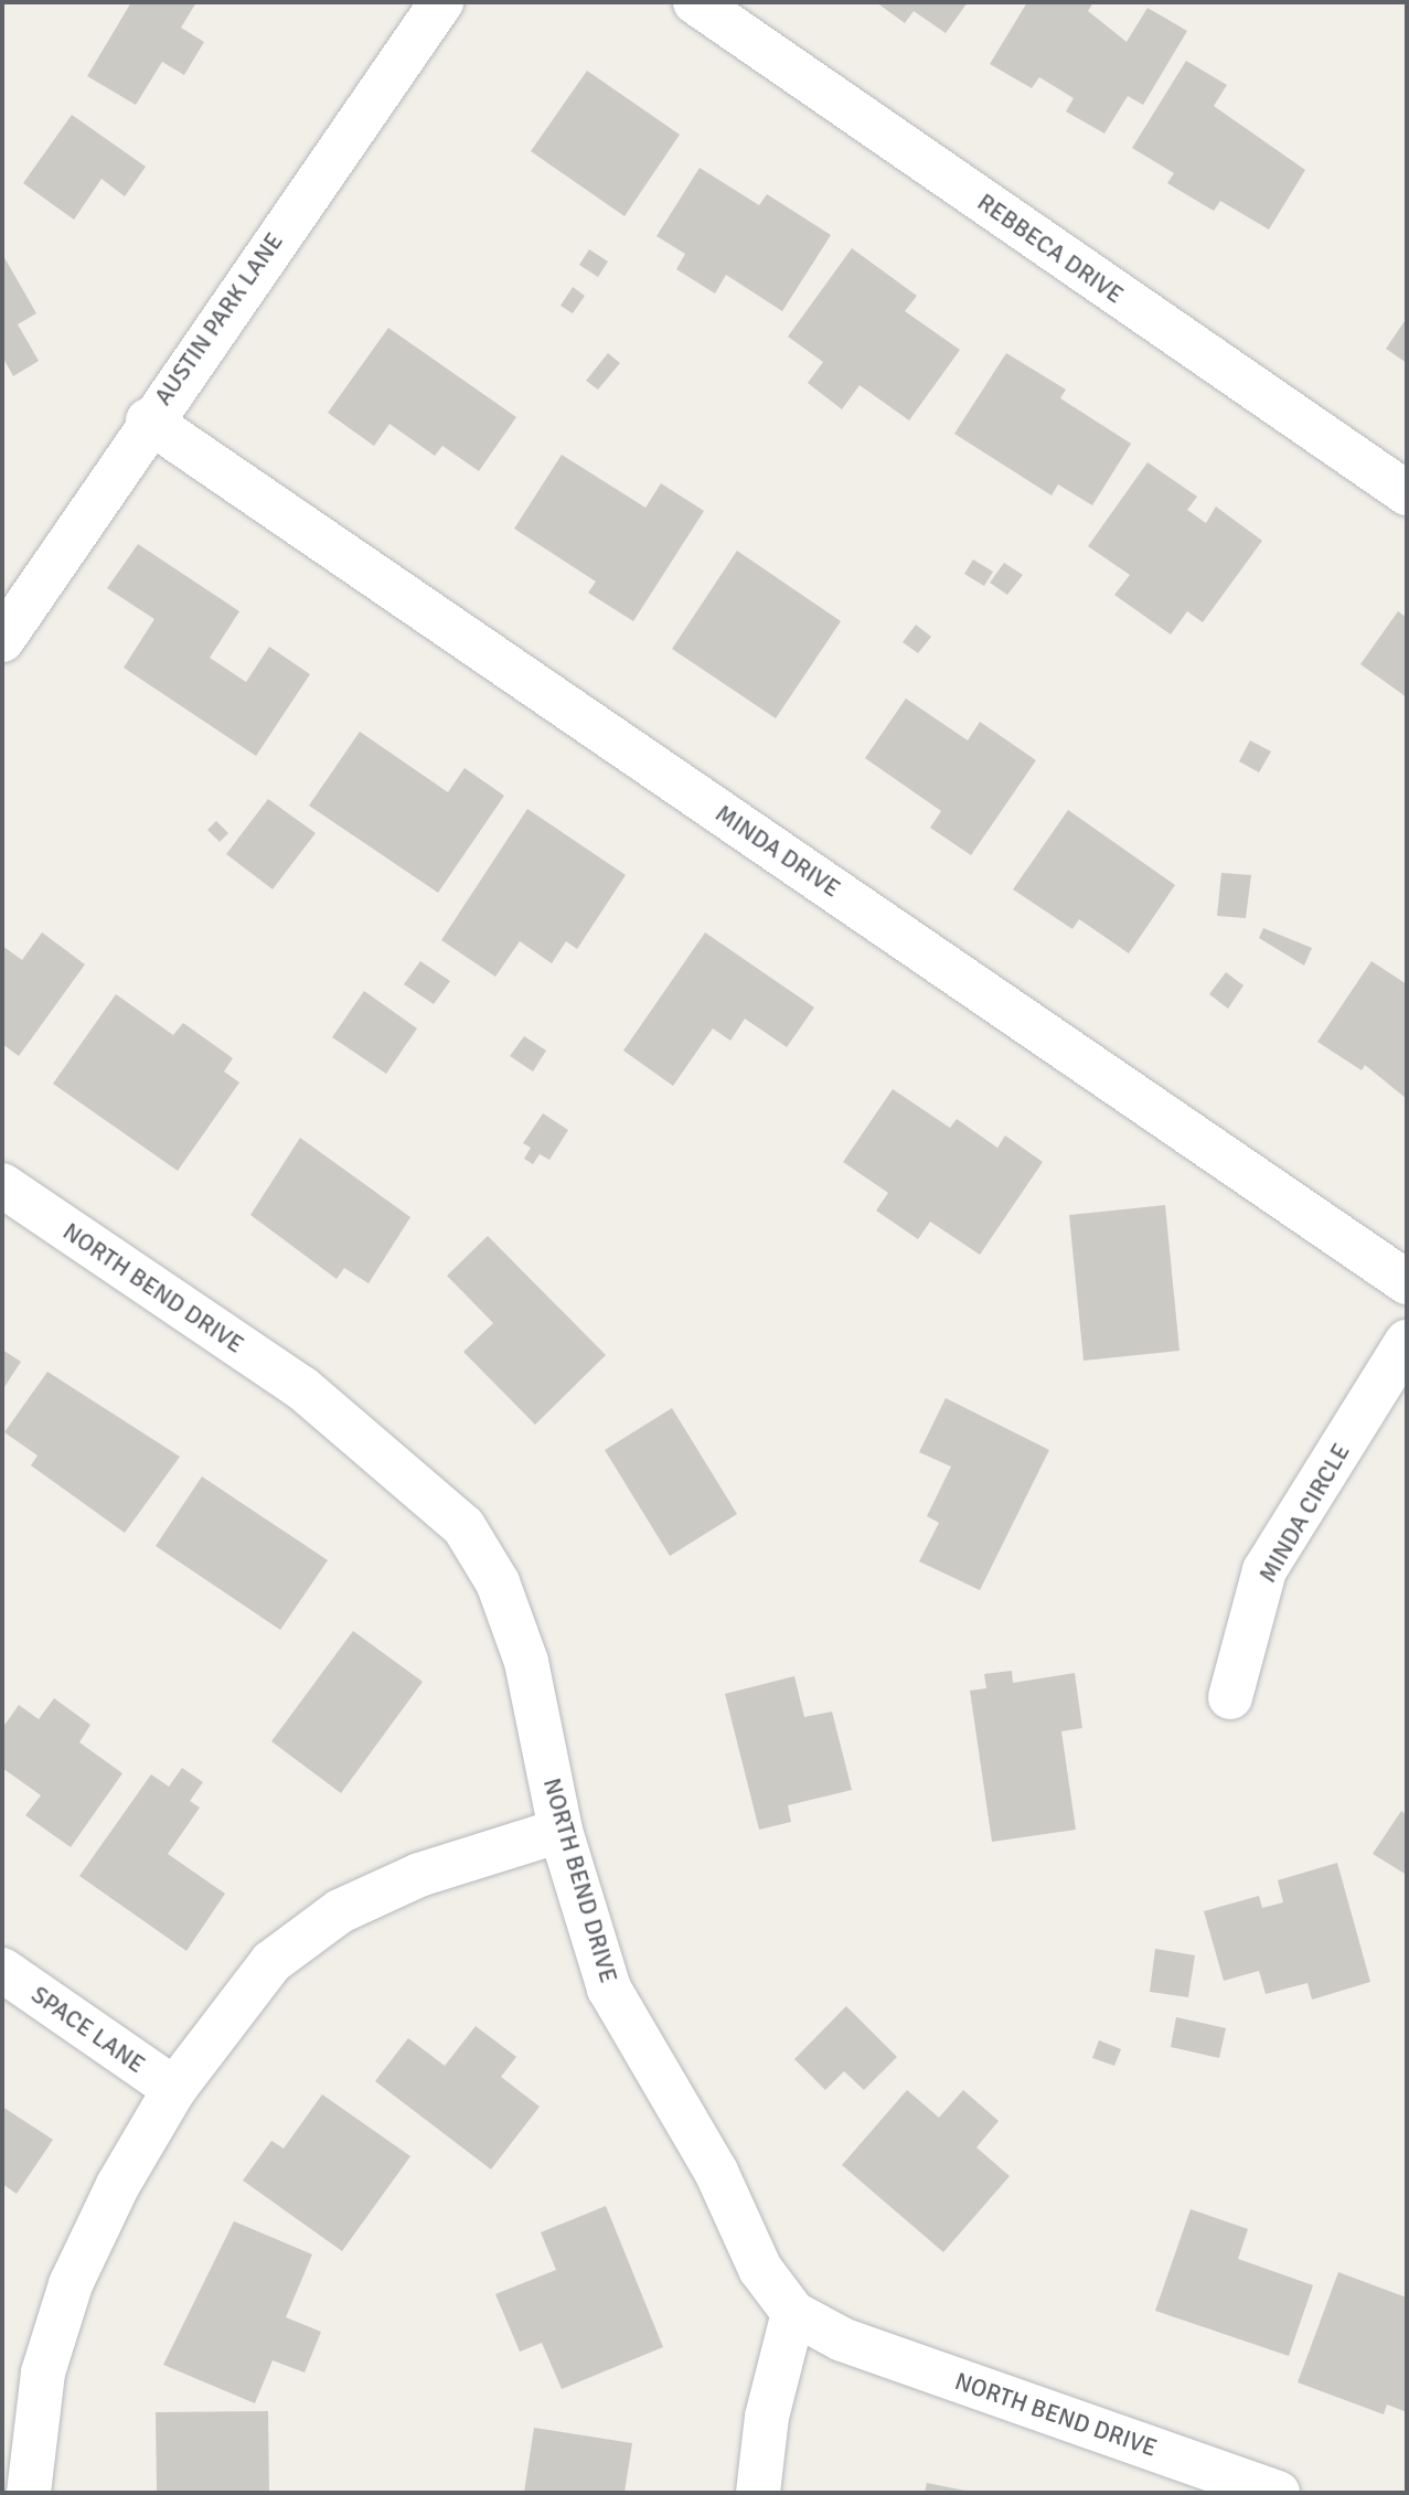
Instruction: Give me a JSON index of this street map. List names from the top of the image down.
{
  "streets": {
    "street": [
      "REBBECA DRIVE",
      "AUSTIN PARK LANE",
      "MINDA DRIVE",
      "NORTH BEND DRIVE",
      "MINDA CIRCLE",
      "SPACE LANE"
    ]
  },
  "crossings": [
    ["AUSTIN PARK LANE", "MINDA DRIVE"]
  ]
}
